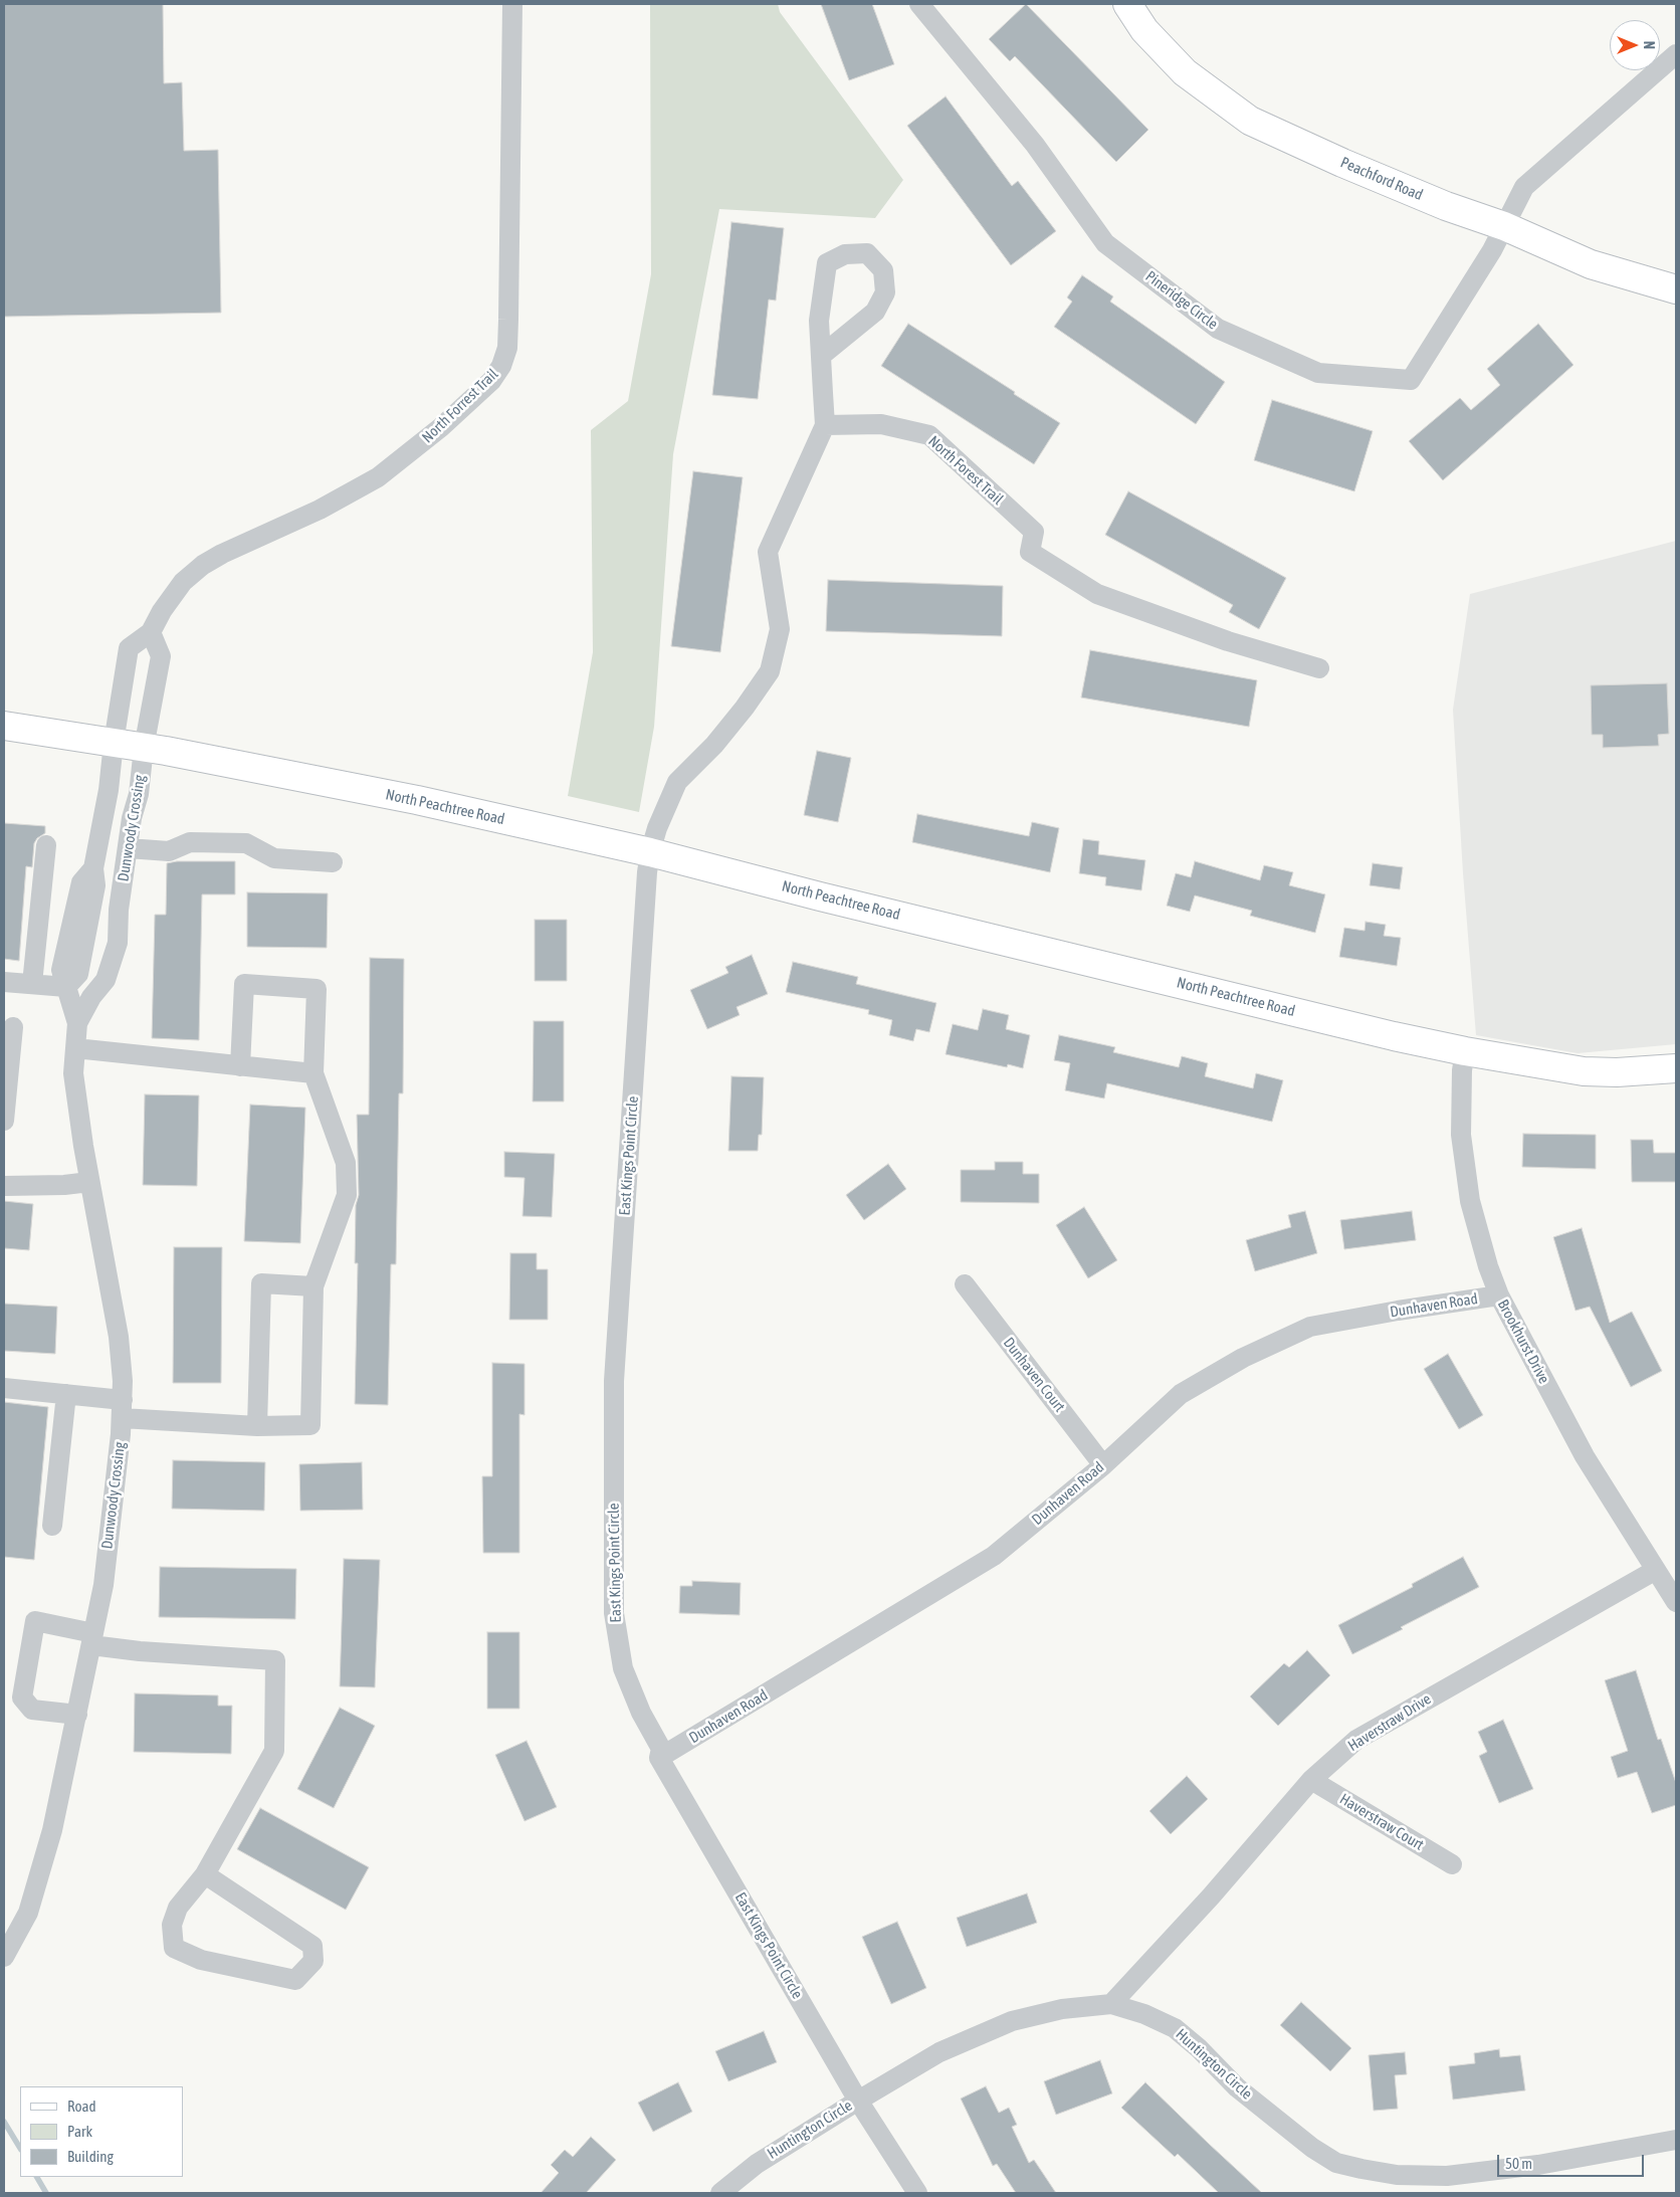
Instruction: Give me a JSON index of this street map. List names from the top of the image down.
{
  "streets": {
    "street": [
      "Peachford Road",
      "Pineridge Circle",
      "North Forrest Trail",
      "North Forest Trail",
      "North Peachtree Road",
      "Dunwoody Crossing",
      "East Kings Point Circle",
      "Dunhaven Road",
      "Brookhurst Drive",
      "Dunhaven Court",
      "Haverstraw Drive",
      "Haverstraw Court",
      "Huntington Circle"
    ]
  },
  "crossings": [
    ["Peachford Road", "Pineridge Circle"],
    ["North Forrest Trail", "North Peachtree Road"],
    ["North Forrest Trail", "Dunwoody Crossing"],
    ["North Peachtree Road", "Dunwoody Crossing"],
    ["North Peachtree Road", "East Kings Point Circle"],
    ["North Peachtree Road", "Brookhurst Drive"],
    ["East Kings Point Circle", "Dunhaven Road"],
    ["East Kings Point Circle", "Huntington Circle"],
    ["Dunhaven Road", "Brookhurst Drive"],
    ["Dunhaven Road", "Dunhaven Court"],
    ["Brookhurst Drive", "Haverstraw Drive"],
    ["Haverstraw Drive", "Haverstraw Court"],
    ["Haverstraw Drive", "Huntington Circle"]
  ],
  "legend": ["Road", "Park", "Building"],
  "scale_bar": "50 m",
  "north": "right"
}
